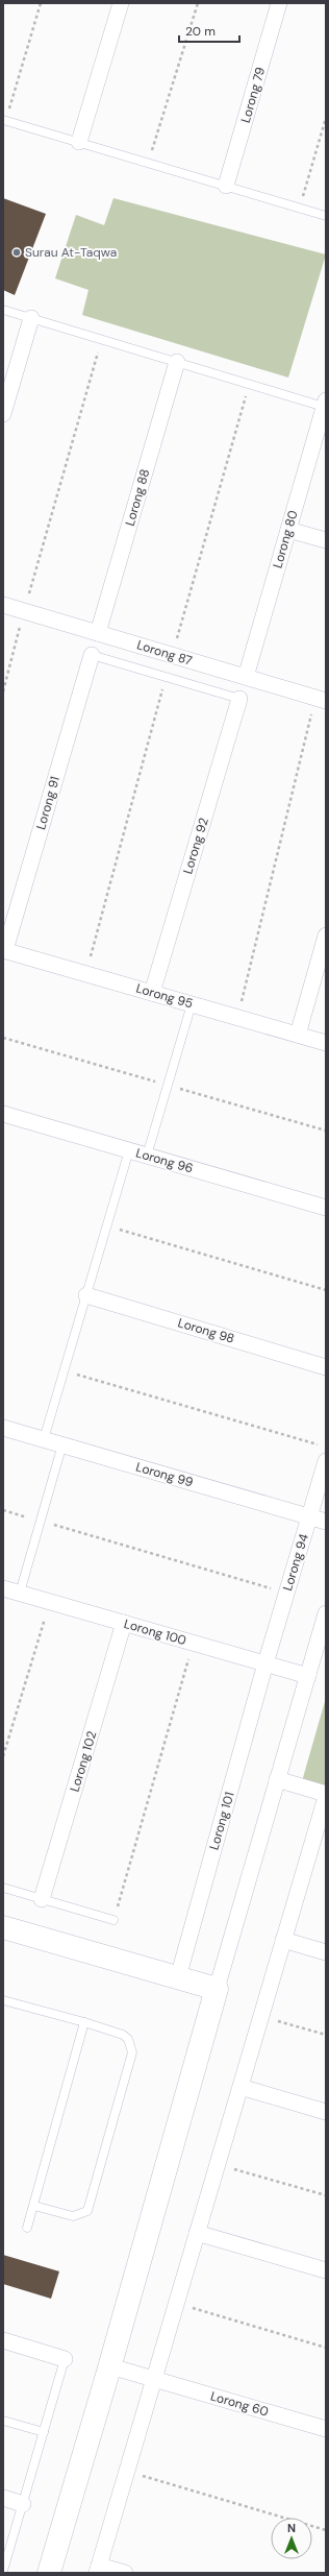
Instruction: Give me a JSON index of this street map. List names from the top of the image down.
{
  "streets": {
    "street": [
      "Lorong 79",
      "Lorong 88",
      "Lorong 80",
      "Lorong 87",
      "Lorong 91",
      "Lorong 92",
      "Lorong 95",
      "Lorong 96",
      "Lorong 98",
      "Lorong 99",
      "Lorong 94",
      "Lorong 100",
      "Lorong 102",
      "Lorong 101",
      "Lorong 60"
    ]
  },
  "crossings": [
    ["Lorong 88", "Lorong 87"],
    ["Lorong 80", "Lorong 87"],
    ["Lorong 91", "Lorong 95"],
    ["Lorong 92", "Lorong 95"],
    ["Lorong 99", "Lorong 94"],
    ["Lorong 94", "Lorong 100"],
    ["Lorong 94", "Lorong 101"],
    ["Lorong 100", "Lorong 102"],
    ["Lorong 100", "Lorong 101"]
  ],
  "places": ["Surau At-Taqwa"],
  "scale_bar": "20 m",
  "north": "top"
}
